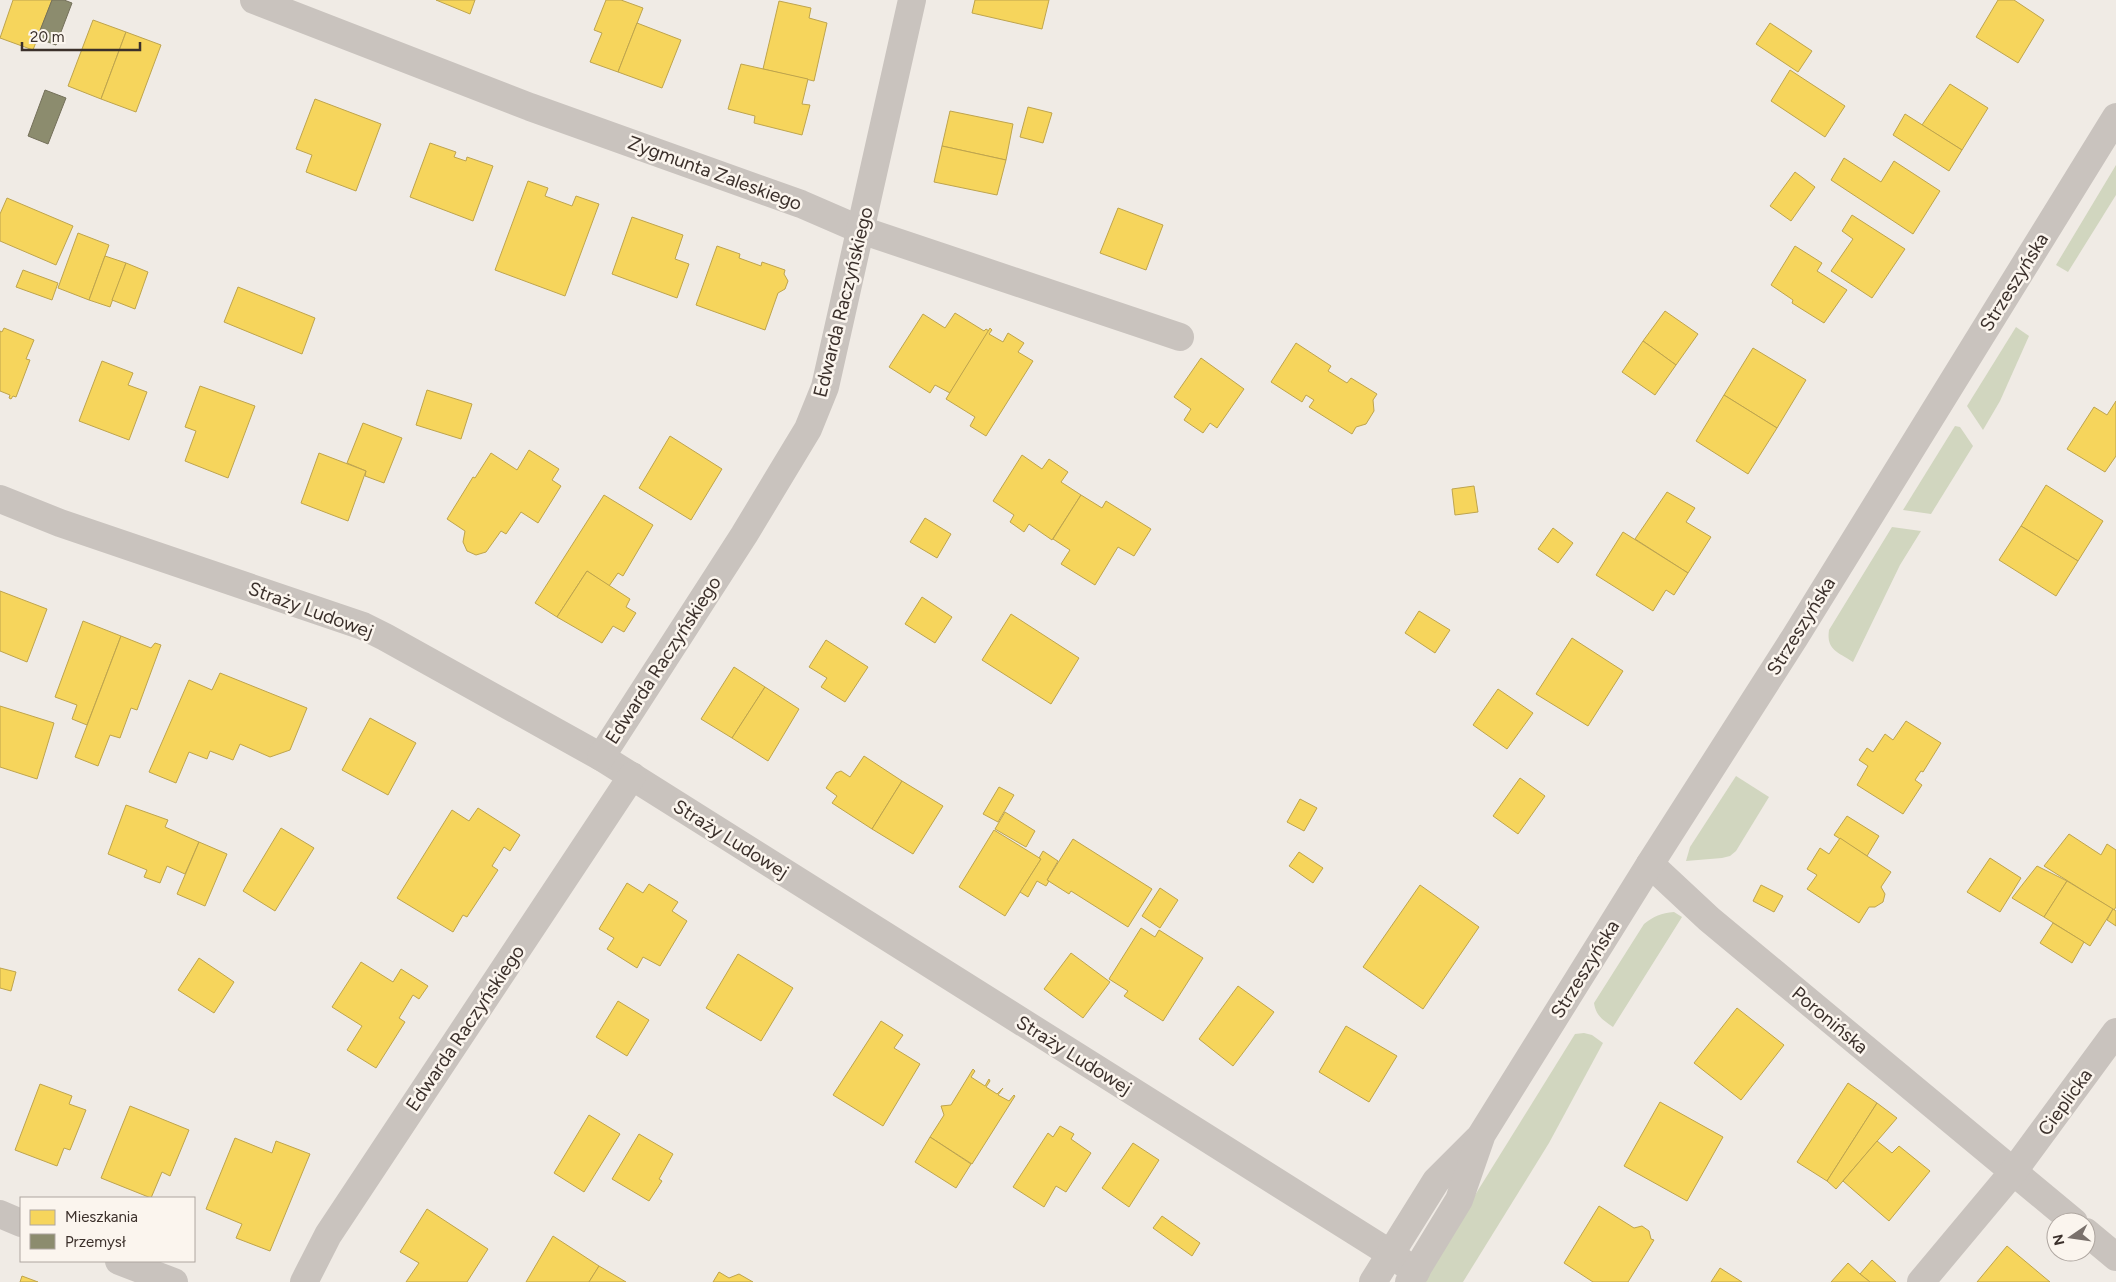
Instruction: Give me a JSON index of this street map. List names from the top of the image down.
{
  "streets": {
    "street": [
      "Zygmunta Zaleskiego",
      "Strzeszyńska",
      "Edwarda Raczyńskiego",
      "Straży Ludowej",
      "Poronińska",
      "Cieplicka"
    ]
  },
  "crossings": [
    ["Zygmunta Zaleskiego", "Edwarda Raczyńskiego"],
    ["Strzeszyńska", "Straży Ludowej"],
    ["Strzeszyńska", "Poronińska"],
    ["Edwarda Raczyńskiego", "Straży Ludowej"],
    ["Poronińska", "Cieplicka"]
  ],
  "legend": ["Mieszkania", "Przemysł"],
  "scale_bar": "20 m",
  "north": "left"
}
